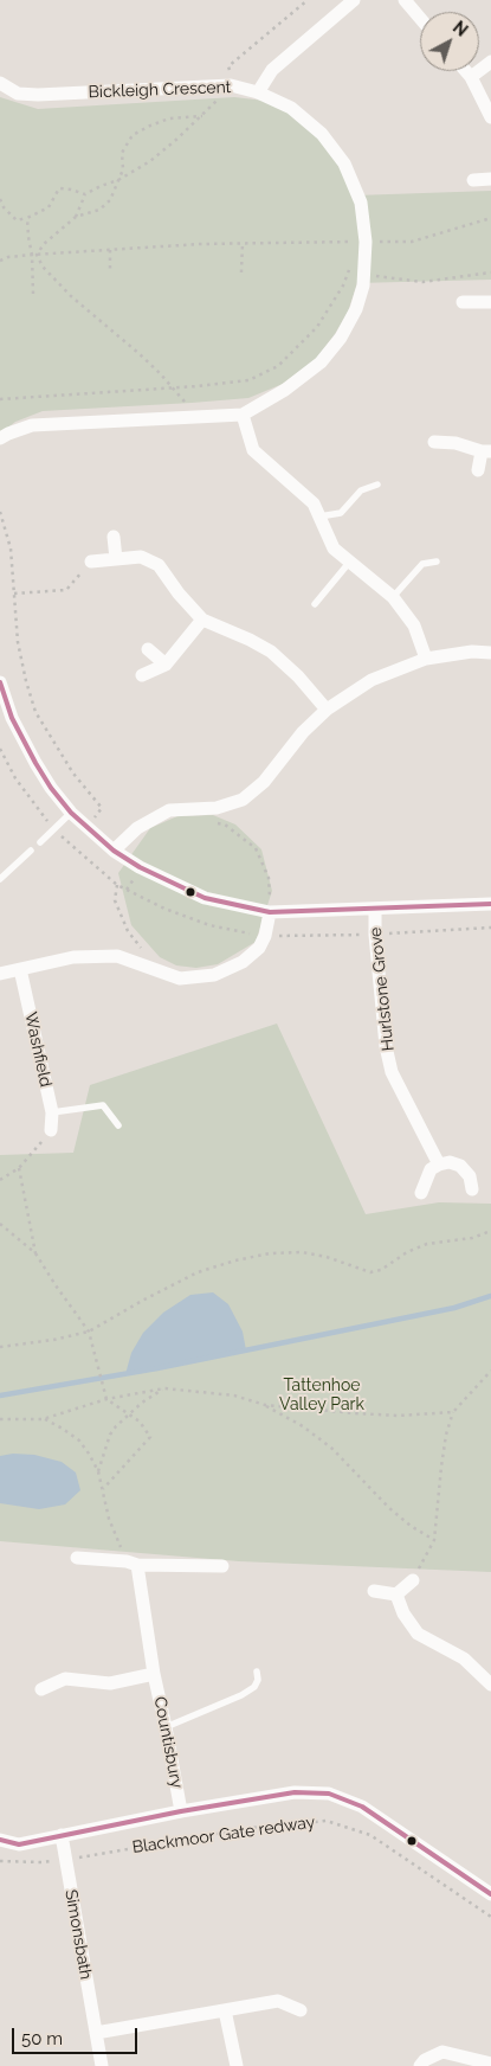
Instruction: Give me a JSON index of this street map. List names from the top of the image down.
{
  "streets": {
    "street": [
      "Bickleigh Crescent",
      "Hurlstone Grove",
      "Washfield",
      "Countisbury",
      "Simonsbath"
    ],
    "path": ["Blackmoor Gate redway"]
  },
  "crossings": [
    ["Blackmoor Gate redway", "Simonsbath"]
  ],
  "parks": ["Tattenhoe Valley Park"],
  "scale_bar": "50 m",
  "north": "top right"
}
